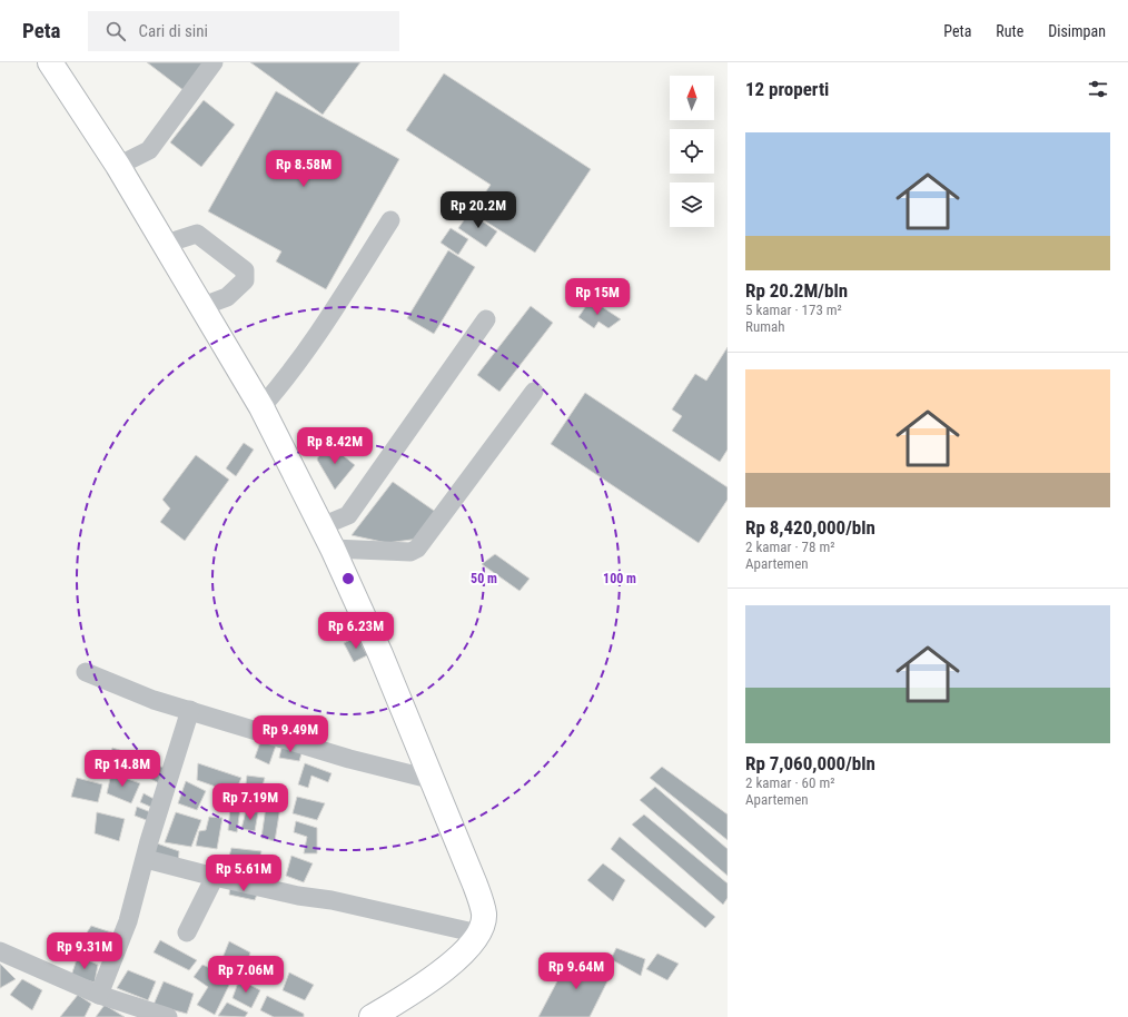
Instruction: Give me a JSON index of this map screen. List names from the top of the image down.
{
  "north": "top",
  "page": {
    "header": "Peta",
    "search": "Cari di sini",
    "nav": ["Peta", "Rute", "Disimpan"],
    "heading": "12 properti",
    "list": [
      {
        "name": "Rp 20.2M/bln",
        "note": "5 kamar · 173 m² · Rumah"
      },
      {
        "name": "Rp 8,420,000/bln",
        "note": "2 kamar · 78 m² · Apartemen"
      },
      {
        "name": "Rp 7,060,000/bln",
        "note": "2 kamar · 60 m² · Apartemen"
      }
    ],
    "price": [
      "Rp 8.58M",
      "Rp 20.2M",
      "Rp 15M",
      "Rp 8.42M",
      "Rp 6.23M",
      "Rp 9.49M",
      "Rp 14.8M",
      "Rp 7.19M",
      "Rp 5.61M",
      "Rp 9.31M",
      "Rp 9.64M",
      "Rp 7.06M"
    ]
  },
  "rings": ["50 m", "100 m"]
}
